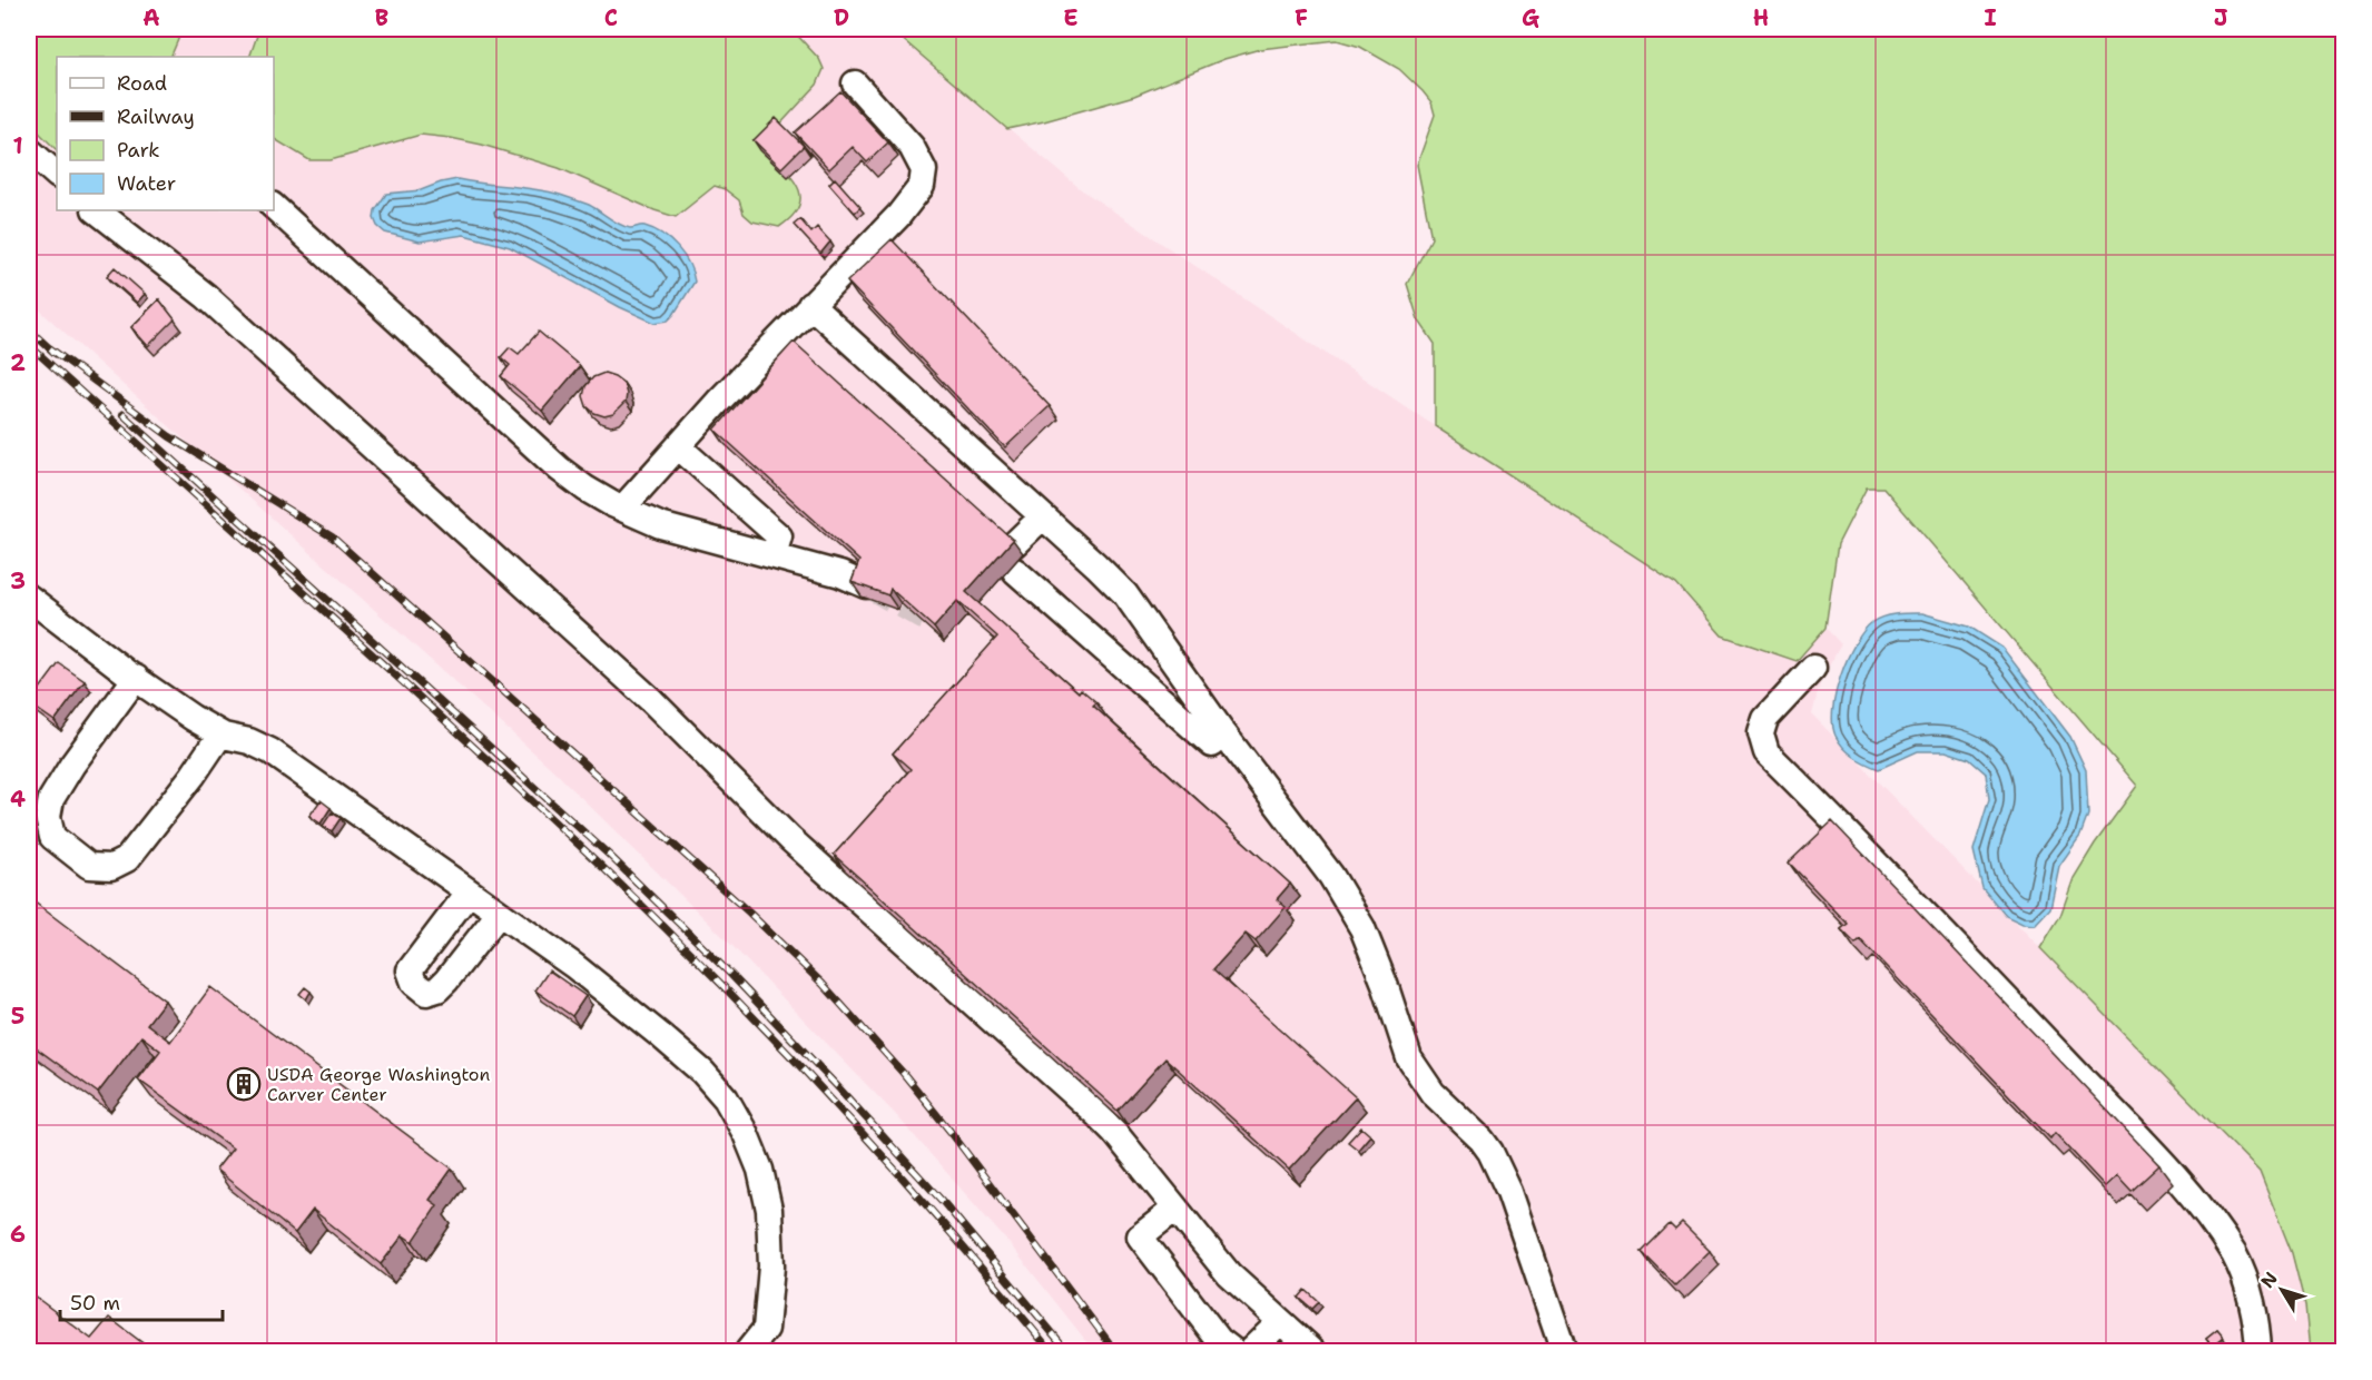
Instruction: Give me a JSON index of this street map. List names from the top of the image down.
{
  "places": {
    "building": ["USDA George Washington Carver Center"]
  },
  "legend": [
    "Road",
    "Railway",
    "Park",
    "Water"
  ],
  "scale_bar": "50 m",
  "north": "top left",
  "grid": {
    "columns": [
      "A",
      "B",
      "C",
      "D",
      "E",
      "F",
      "G",
      "H",
      "I",
      "J"
    ],
    "rows": [
      "1",
      "2",
      "3",
      "4",
      "5",
      "6"
    ]
  }
}
